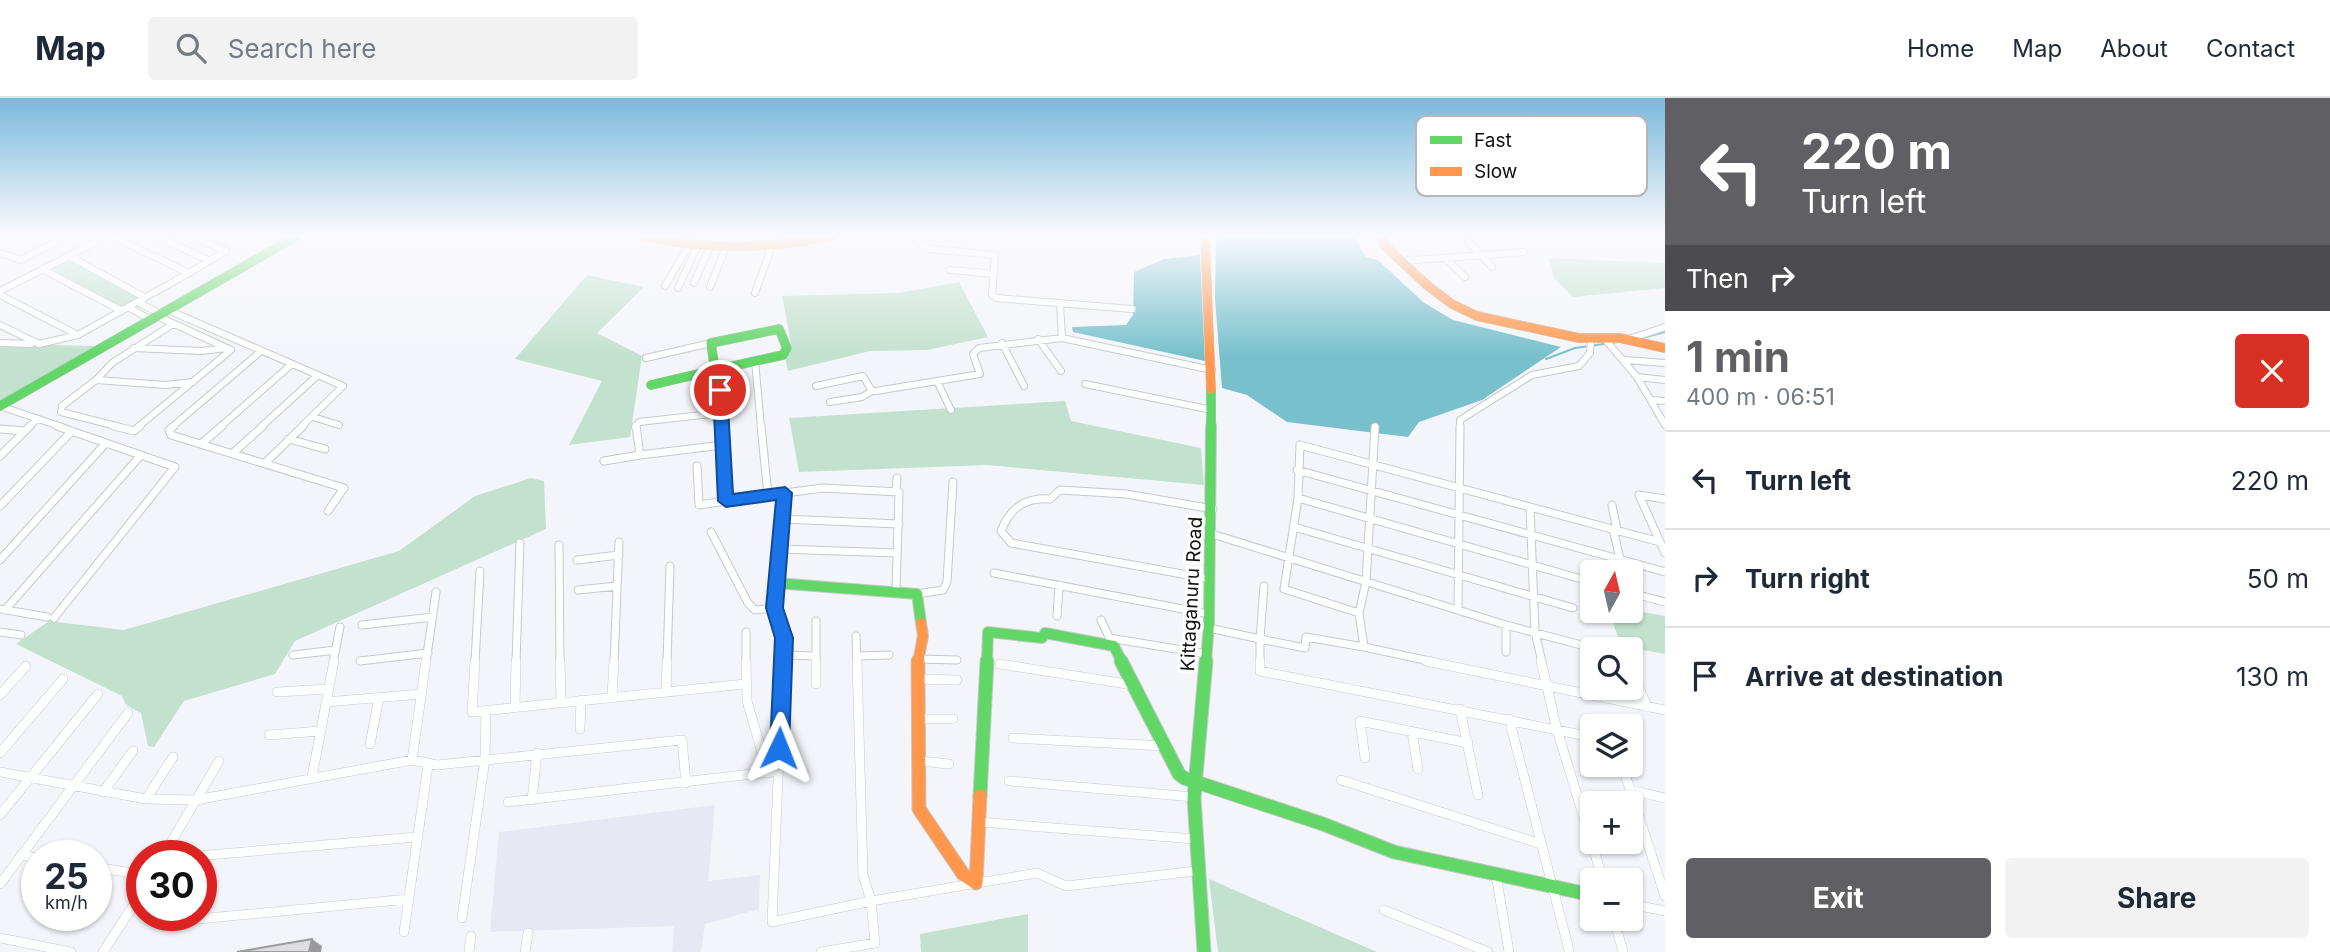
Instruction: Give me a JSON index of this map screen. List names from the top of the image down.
{
  "streets": {
    "street": ["Kittaganuru Road"]
  },
  "legend": ["Fast", "Slow"],
  "north": "top",
  "page": {
    "header": "Map",
    "search": "Search here",
    "nav": [
      "Home",
      "Map",
      "About",
      "Contact"
    ],
    "turn": ["220 m", "Turn left"],
    "then": "Then",
    "heading": ["1 min", "400 m · 06:51"],
    "list": [
      {
        "name": "Turn left",
        "value": "220 m"
      },
      {
        "name": "Turn right",
        "value": "50 m"
      },
      {
        "name": "Arrive at destination",
        "value": "130 m"
      }
    ],
    "map_buttons": ["+", "−"],
    "speed": "25 km/h",
    "limit": "30",
    "buttons": ["Exit", "Share"]
  }
}
